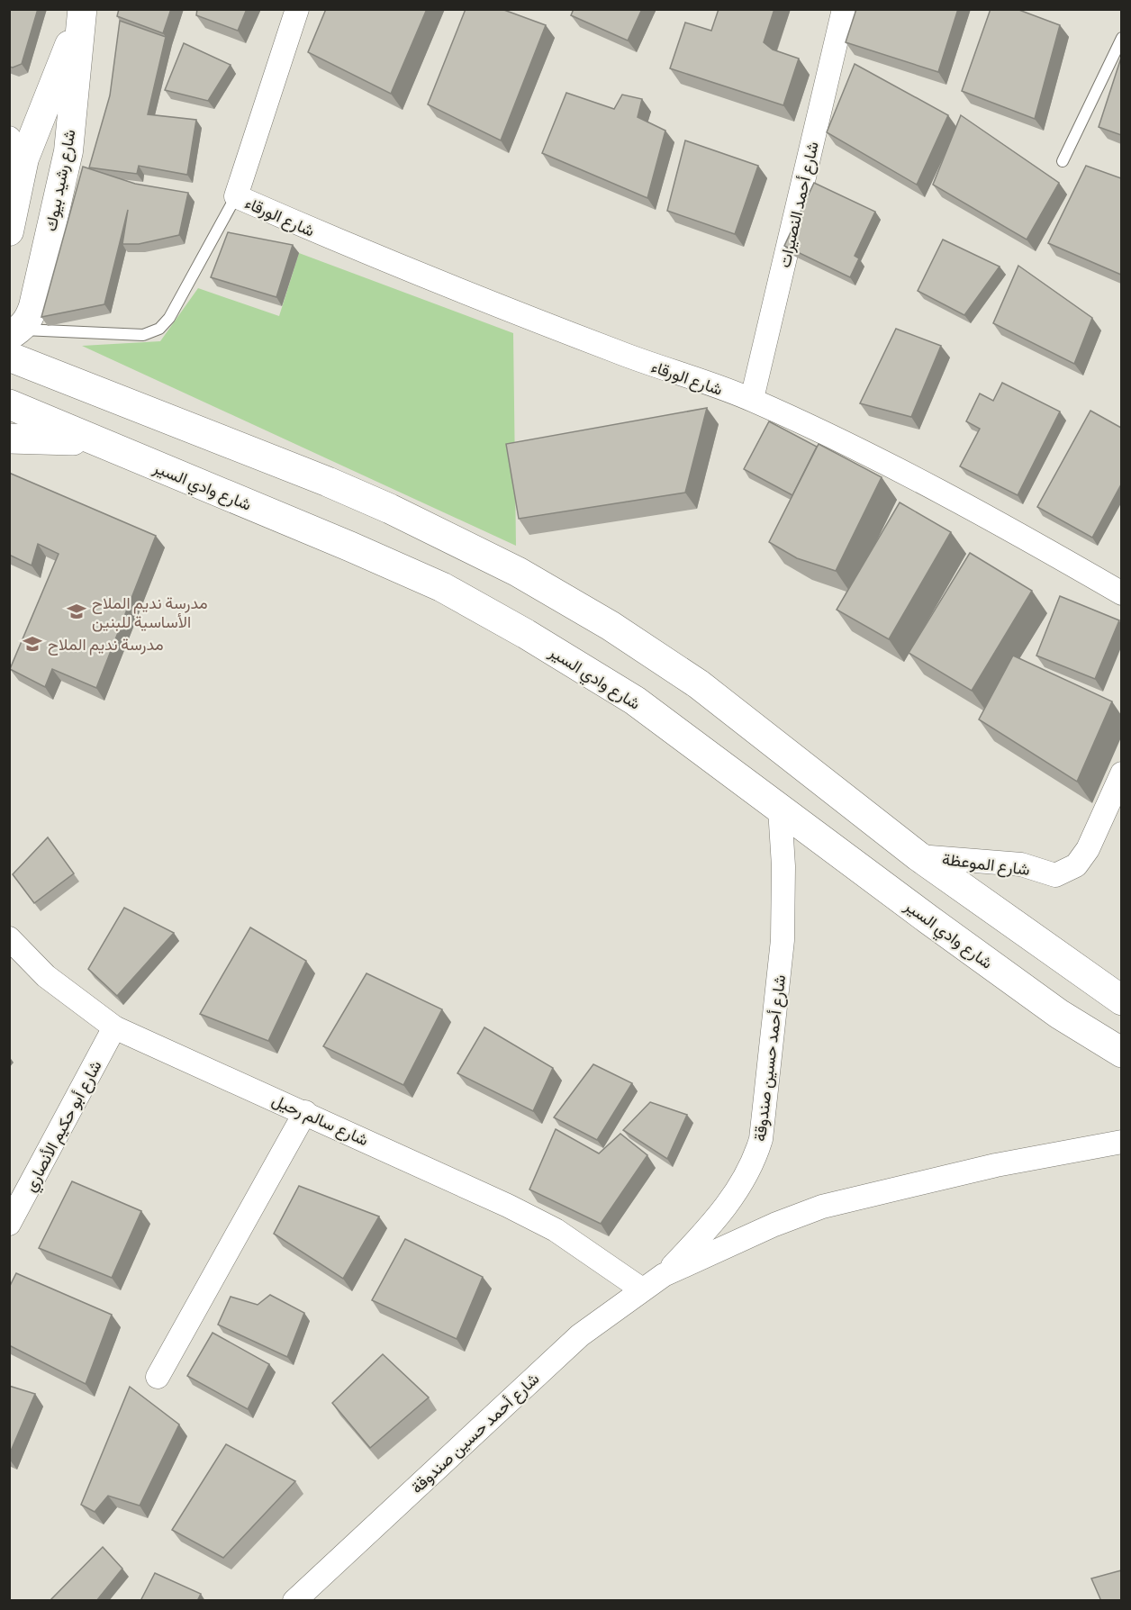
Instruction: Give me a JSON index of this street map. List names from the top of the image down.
{
  "streets": {
    "main road": ["شارع وادي السير"],
    "street": [
      "شارع رشيد بيوك",
      "شارع أحمد النصيرات",
      "شارع الورقاء",
      "شارع الموعظة",
      "شارع أحمد حسين صندوقة",
      "شارع سالم رحيل",
      "شارع أبو حكيم الأنصاري"
    ]
  },
  "crossings": [
    ["شارع أحمد النصيرات", "شارع الورقاء"],
    ["شارع وادي السير", "شارع أحمد حسين صندوقة"],
    ["شارع أحمد حسين صندوقة", "شارع سالم رحيل"],
    ["شارع سالم رحيل", "شارع أبو حكيم الأنصاري"]
  ],
  "places": {
    "school or university": ["مدرسة نديم الملاح الأساسية للبنين", "مدرسة نديم الملاح"]
  }
}
